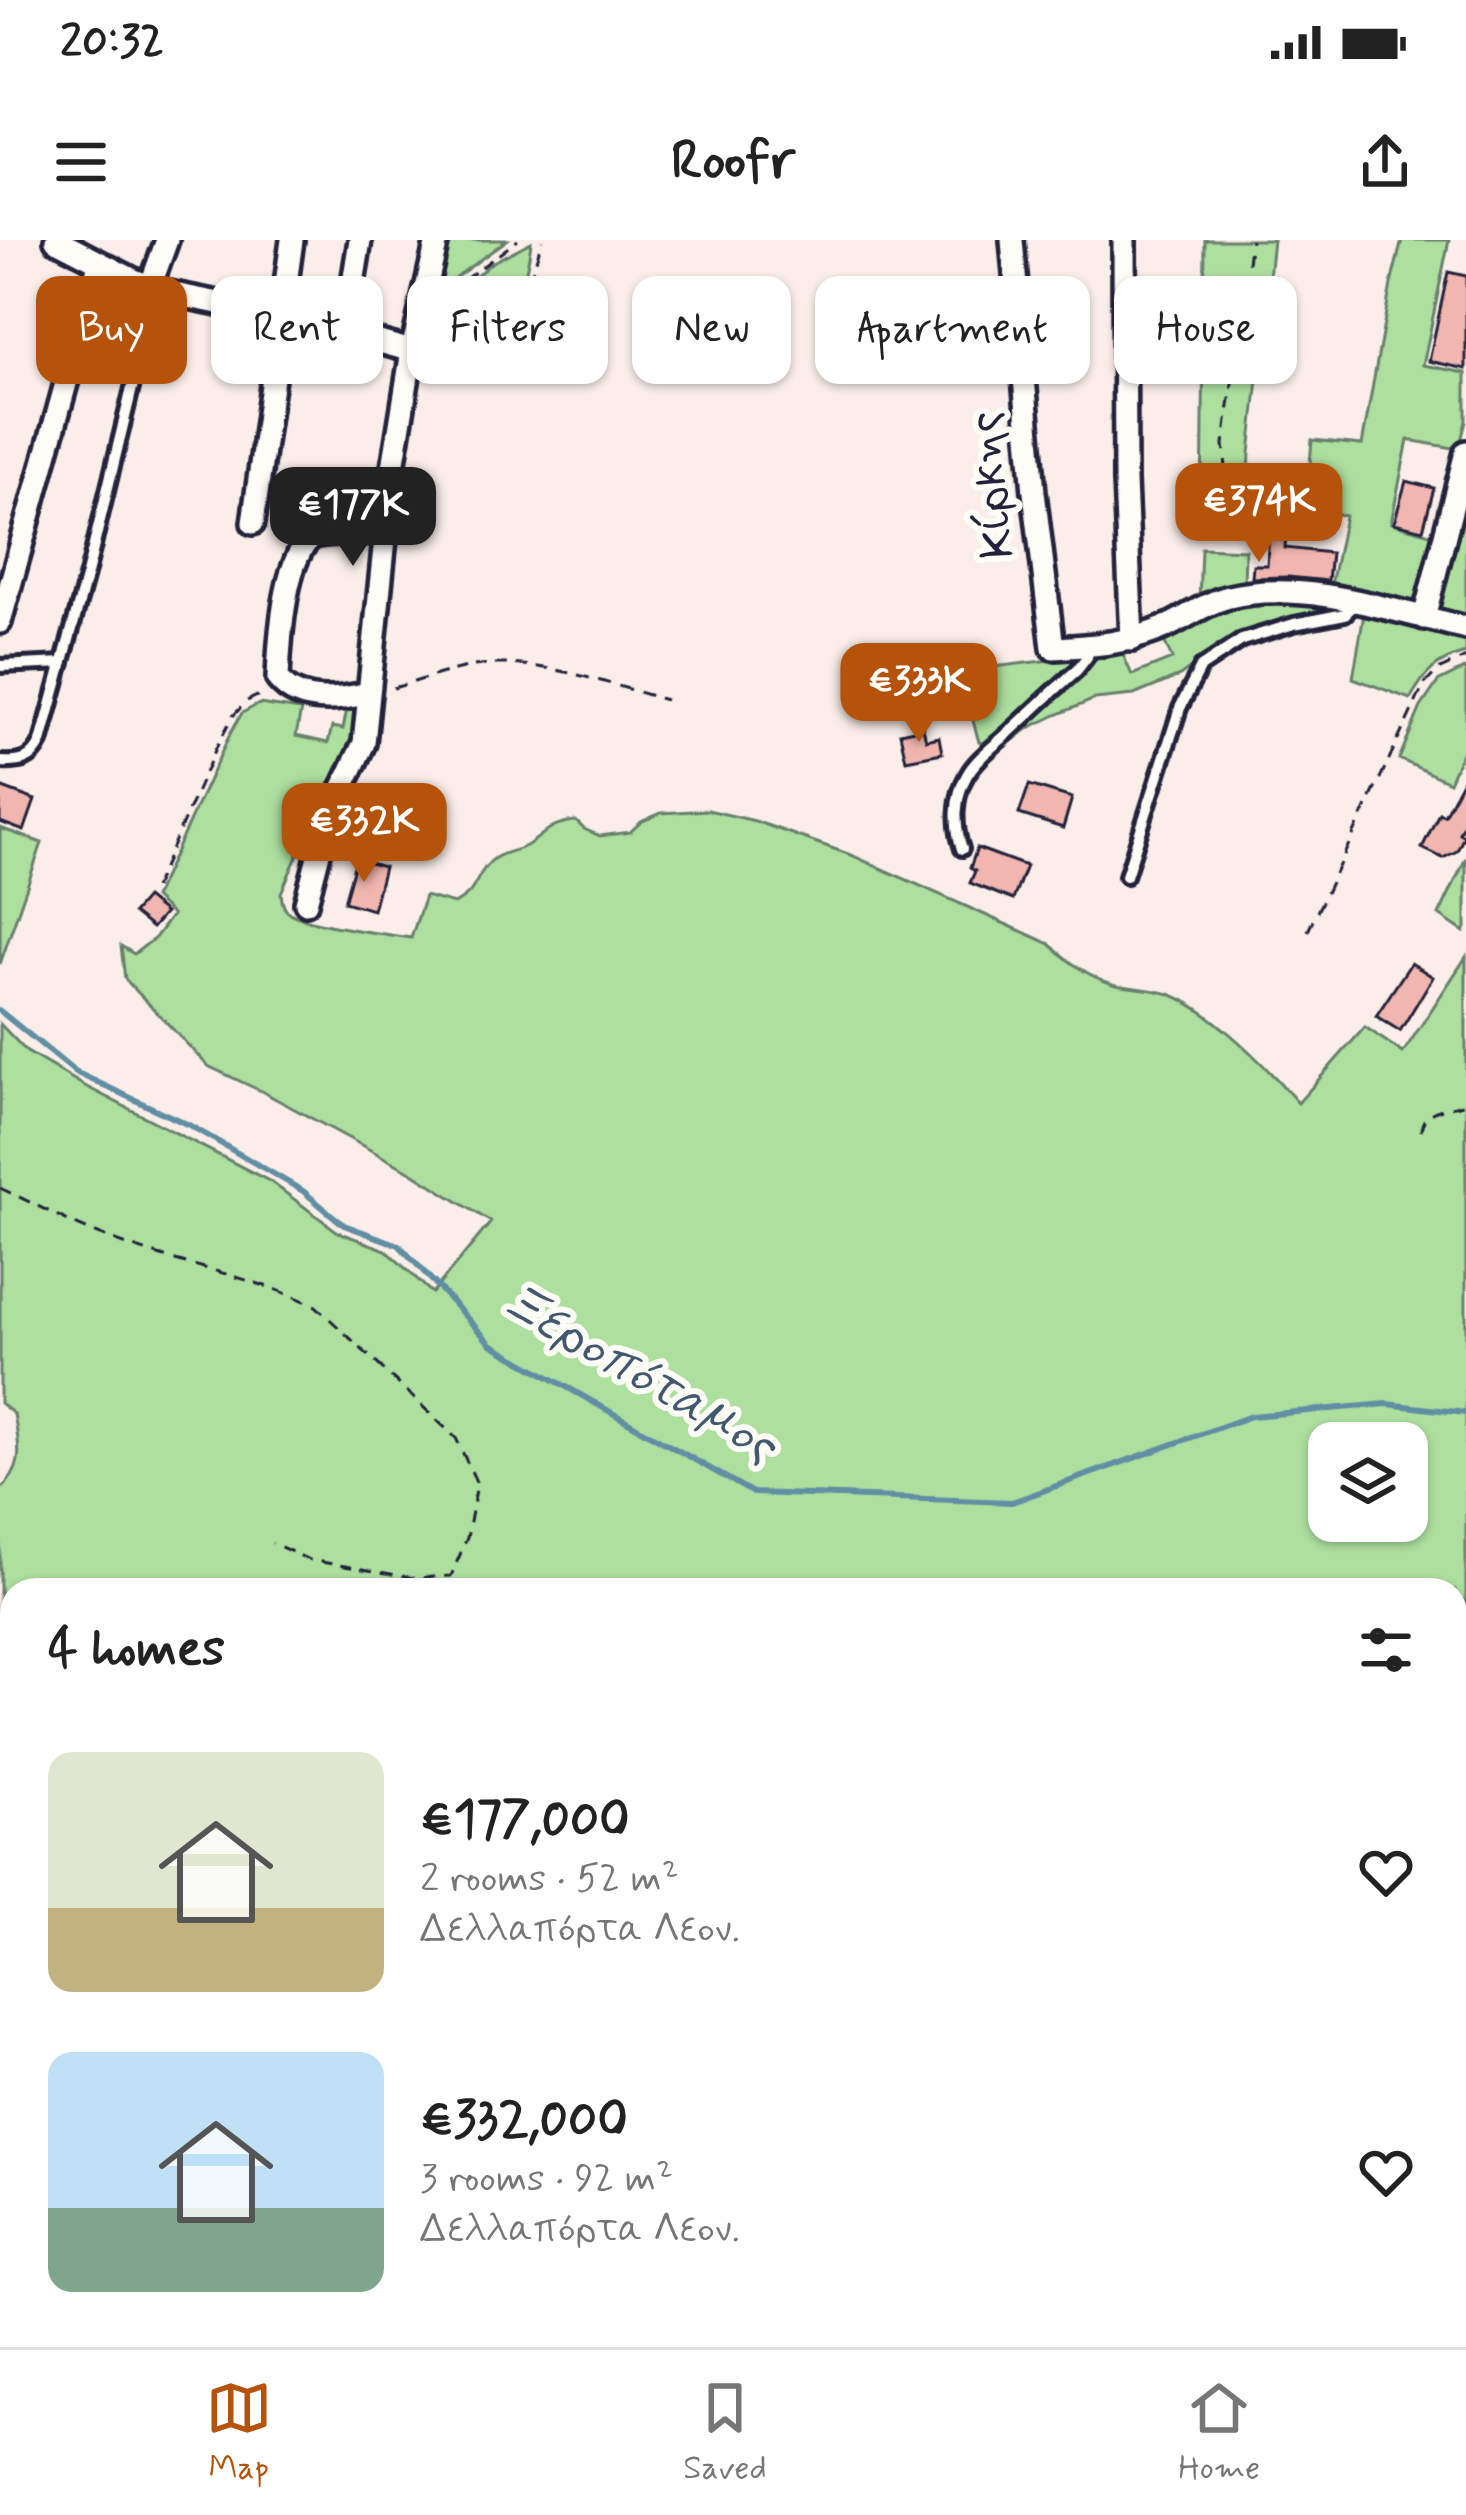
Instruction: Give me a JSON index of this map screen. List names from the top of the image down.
{
  "streets": {
    "street": ["Κίρκης"]
  },
  "water": ["Ξεροπόταμος"],
  "page": {
    "status": "20:32",
    "header": "Roofr",
    "chip": [
      "Buy",
      "Rent",
      "Filters",
      "New",
      "Apartment",
      "House"
    ],
    "price": [
      "€374K",
      "€177K",
      "€333K",
      "€332K"
    ],
    "heading": "4 homes",
    "list": [
      {
        "name": "€177,000",
        "note": "2 rooms · 52 m² · Δελλαπόρτα Λεον."
      },
      {
        "name": "€332,000",
        "note": "3 rooms · 92 m² · Δελλαπόρτα Λεον."
      }
    ],
    "tabs": ["Map", "Saved", "Home"]
  }
}
